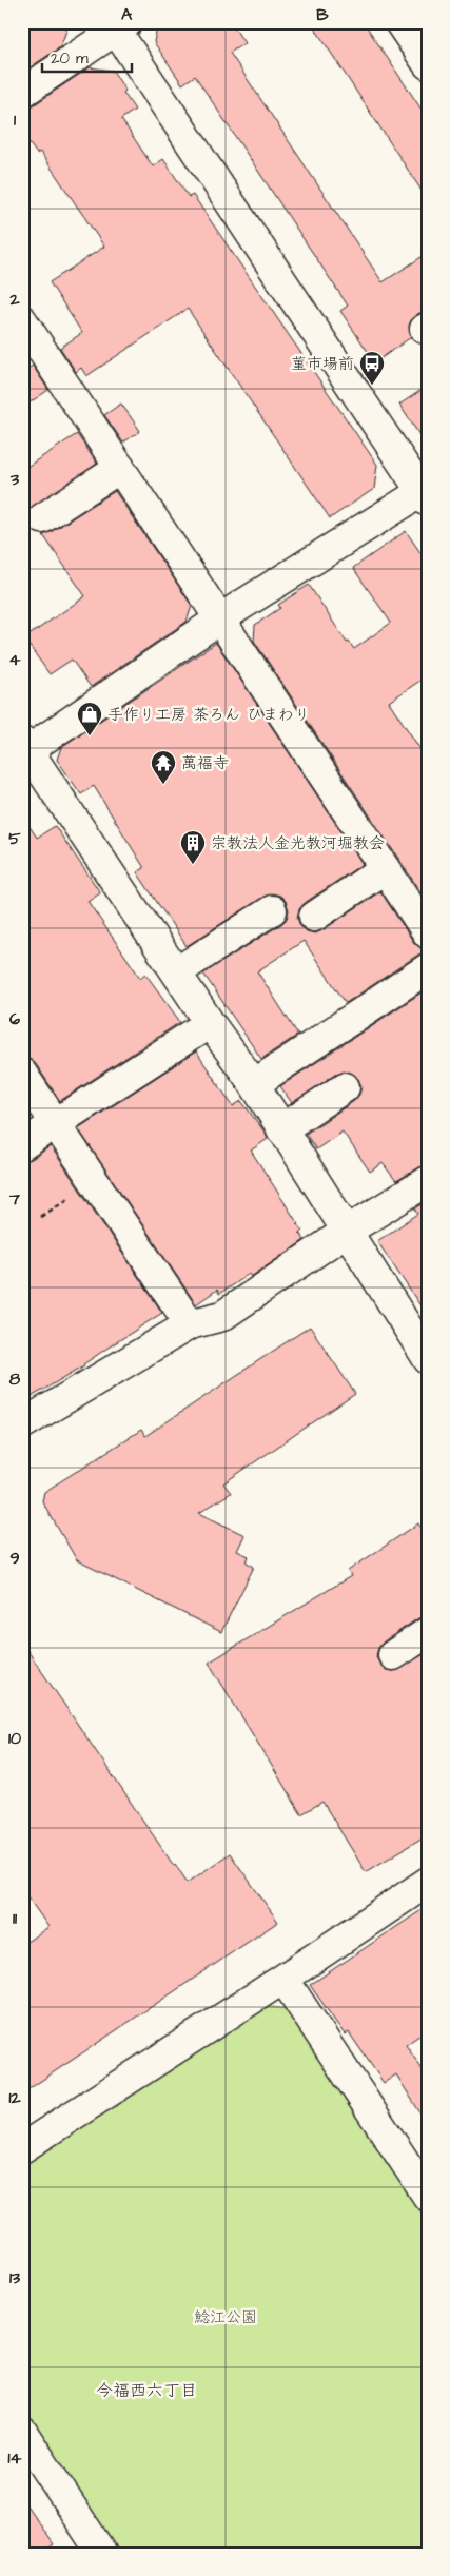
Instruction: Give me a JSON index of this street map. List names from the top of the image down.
{
  "districts": ["今福西六丁目"],
  "parks": ["鯰江公園"],
  "places": {
    "bus stop": ["菫市場前"],
    "shop": ["手作り工房 茶ろん ひまわり"],
    "temple": ["萬福寺"],
    "building": ["宗教法人金光教河堀教会"]
  },
  "scale_bar": "20 m",
  "grid": {
    "columns": ["A", "B"],
    "rows": [
      "1",
      "2",
      "3",
      "4",
      "5",
      "6",
      "7",
      "8",
      "9",
      "10",
      "11",
      "12",
      "13",
      "14"
    ]
  }
}
